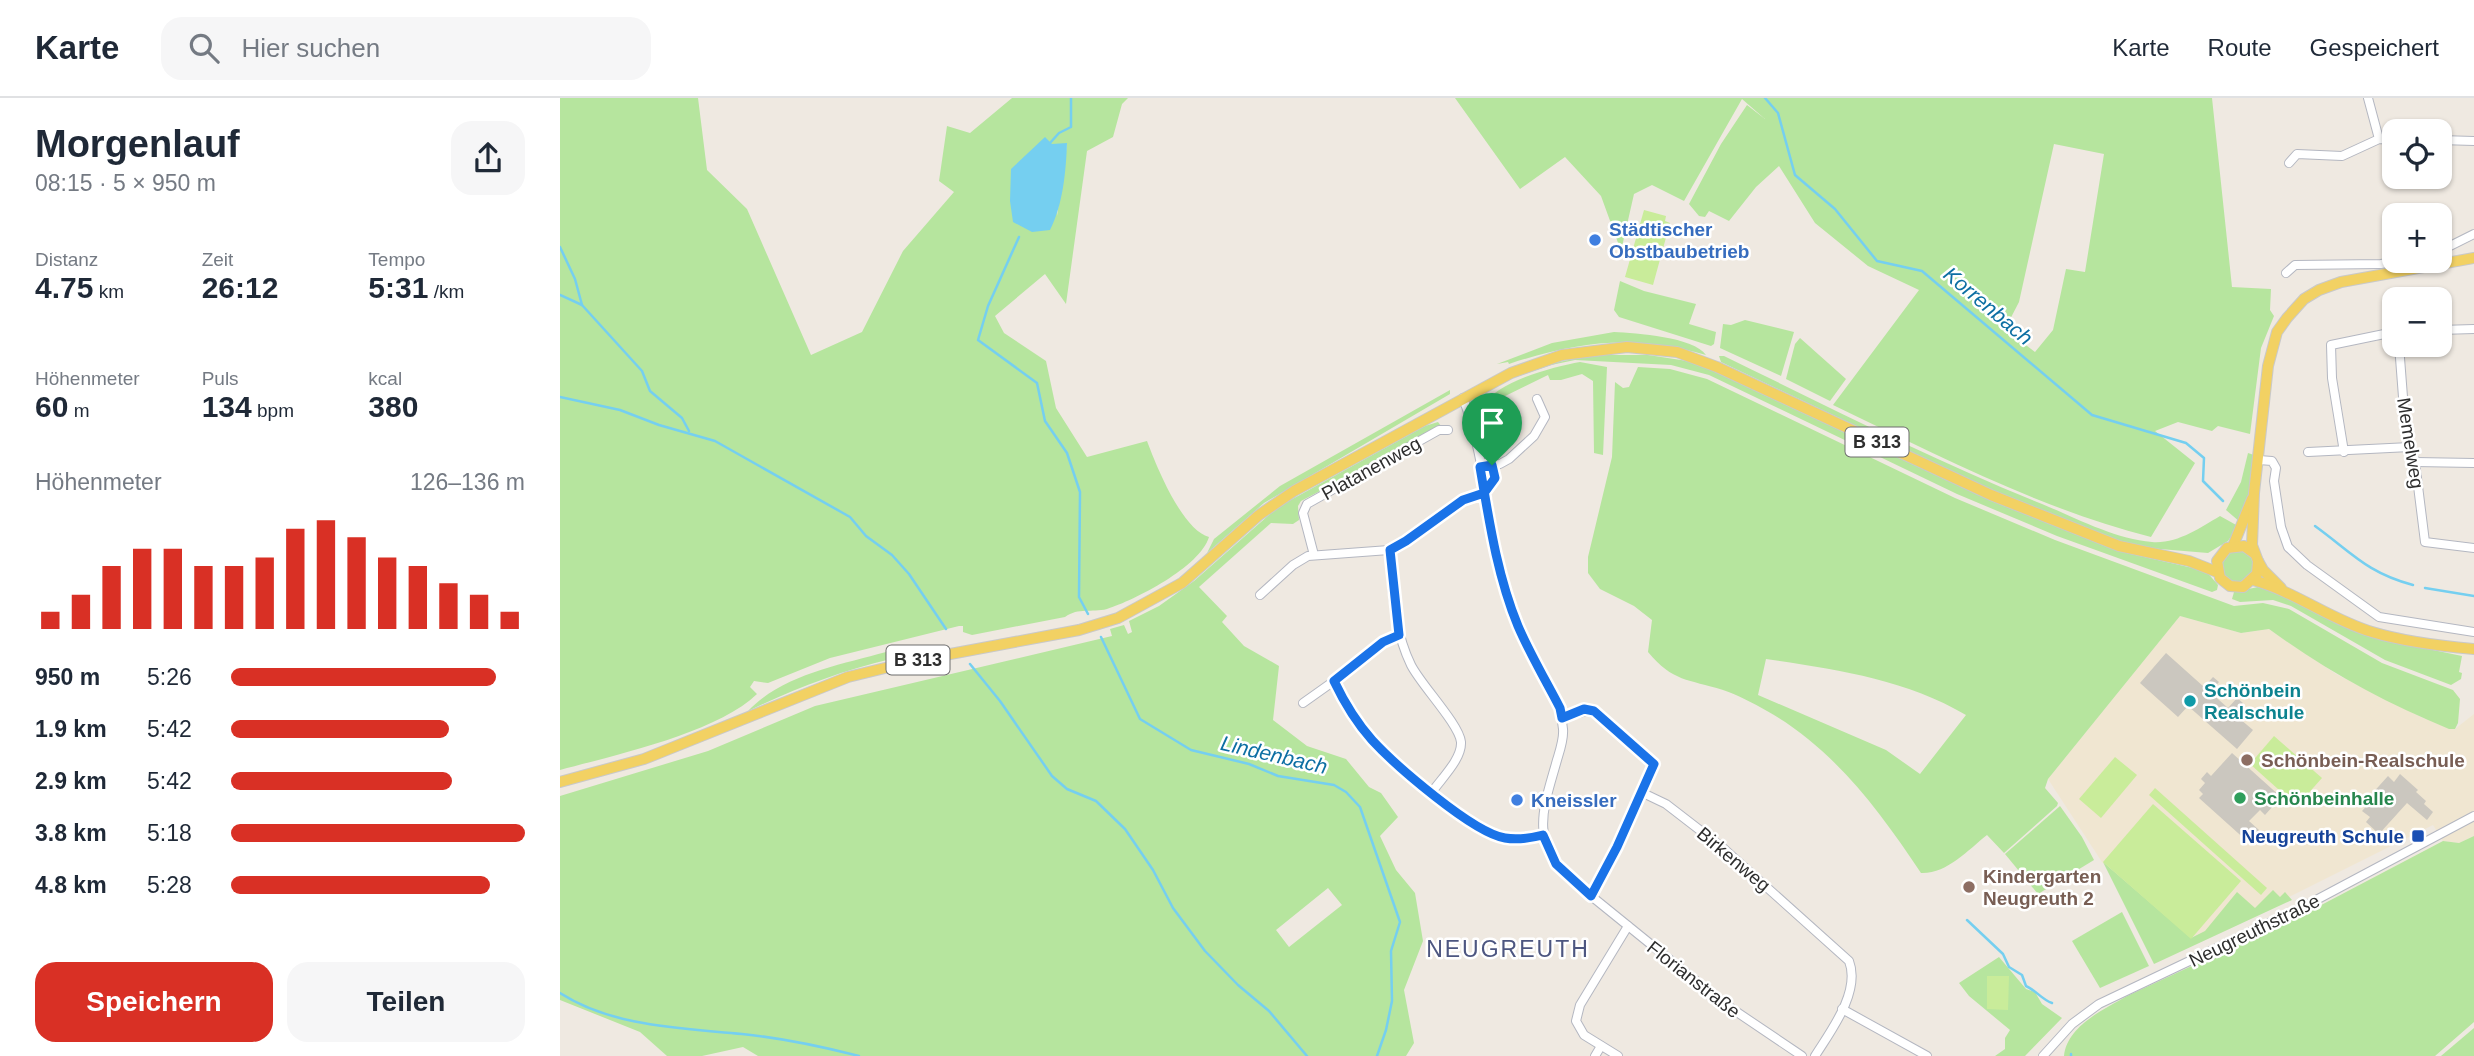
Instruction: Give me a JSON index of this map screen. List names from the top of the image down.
{
  "streets": {
    "main road": ["B 313"],
    "street": [
      "Memelweg",
      "Platanenweg",
      "Birkenweg",
      "Neugreuthstraße",
      "Florianstraße"
    ]
  },
  "districts": ["NEUGREUTH"],
  "water": ["Korrenbach", "Lindenbach"],
  "places": {
    "other": [
      "Städtischer Obstbaubetrieb",
      "Schönbein Realschule",
      "Schönbein-Realschule",
      "Schönbeinhalle",
      "Kneissler",
      "Kindergarten Neugreuth 2"
    ],
    "transit": ["Neugreuth Schule"]
  },
  "page": {
    "header": "Karte",
    "search": "Hier suchen",
    "nav": ["Karte", "Route", "Gespeichert"],
    "heading": ["Morgenlauf", "08:15 · 5 × 950 m"],
    "map_buttons": ["+", "−"],
    "stats": [
      ["Distanz", "4.75 km"],
      ["Zeit", "26:12"],
      ["Tempo", "5:31 /km"],
      ["Höhenmeter", "60 m"],
      ["Puls", "134 bpm"],
      ["kcal", "380"]
    ],
    "chart": ["Höhenmeter", "126–136 m"],
    "list": [
      {
        "name": "950 m",
        "note": "5:26"
      },
      {
        "name": "1.9 km",
        "note": "5:42"
      },
      {
        "name": "2.9 km",
        "note": "5:42"
      },
      {
        "name": "3.8 km",
        "note": "5:18"
      },
      {
        "name": "4.8 km",
        "note": "5:28"
      }
    ],
    "buttons": ["Speichern", "Teilen"]
  }
}
